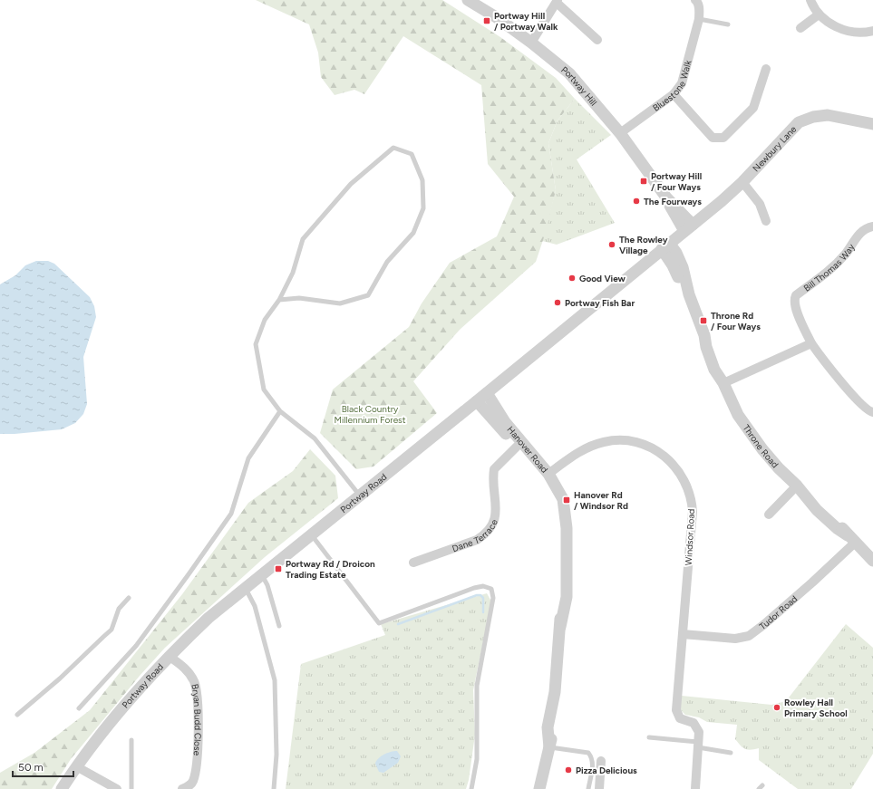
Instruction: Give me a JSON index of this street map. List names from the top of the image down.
{
  "streets": {
    "street": [
      "Bluestone Walk",
      "Portway Hill",
      "Newbury Lane",
      "Bill Thomas Way",
      "Throne Road",
      "Hanover Road",
      "Portway Road",
      "Dane Terrace",
      "Windsor Road",
      "Tudor Road",
      "Bryan Budd Close"
    ]
  },
  "crossings": [
    ["Bluestone Walk", "Portway Hill"],
    ["Portway Hill", "Newbury Lane"],
    ["Portway Hill", "Portway Road"],
    ["Newbury Lane", "Portway Road"],
    ["Throne Road", "Portway Road"],
    ["Throne Road", "Tudor Road"],
    ["Hanover Road", "Portway Road"],
    ["Hanover Road", "Dane Terrace"],
    ["Hanover Road", "Windsor Road"],
    ["Portway Road", "Bryan Budd Close"],
    ["Windsor Road", "Tudor Road"]
  ],
  "parks": ["Black Country Millennium Forest"],
  "places": {
    "transit": [
      "Portway Hill / Portway Walk",
      "Portway Hill / Four Ways",
      "Throne Rd / Four Ways",
      "Hanover Rd / Windsor Rd",
      "Portway Rd / Droicon Trading Estate"
    ],
    "other": [
      "The Fourways",
      "The Rowley Village",
      "Good View",
      "Portway Fish Bar",
      "Rowley Hall Primary School",
      "Pizza Delicious"
    ]
  },
  "scale_bar": "50 m"
}
